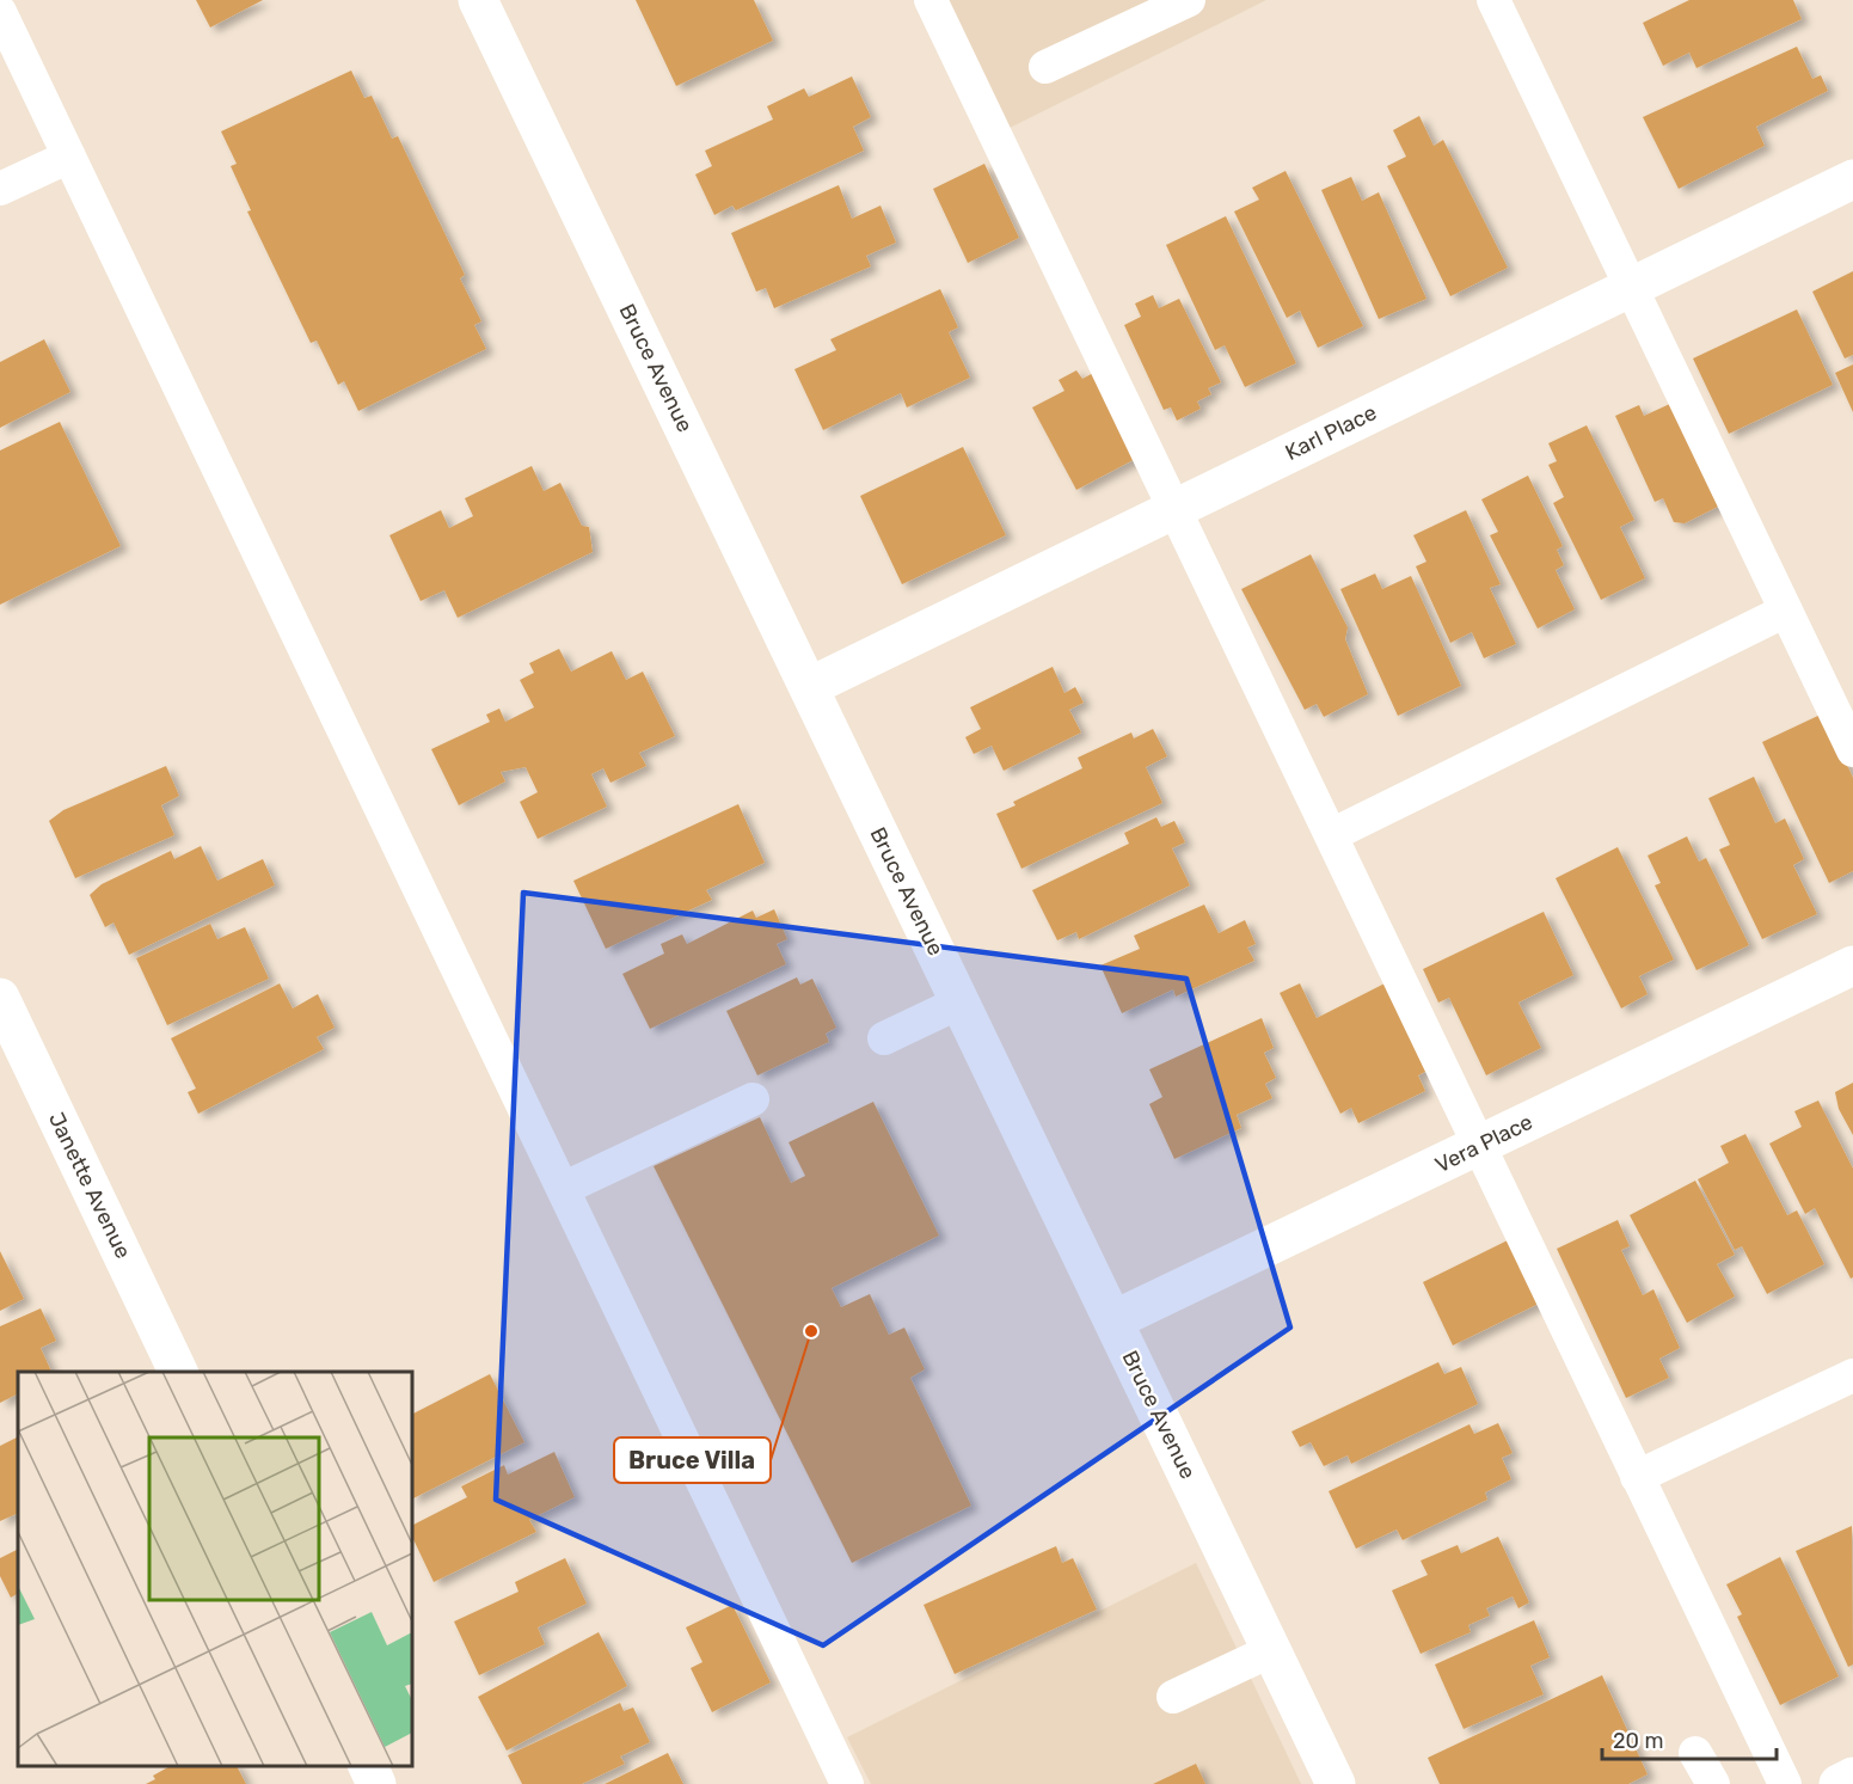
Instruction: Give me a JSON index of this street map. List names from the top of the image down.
{
  "streets": {
    "street": [
      "Bruce Avenue",
      "Karl Place",
      "Vera Place",
      "Janette Avenue"
    ]
  },
  "crossings": [
    ["Bruce Avenue", "Karl Place"],
    ["Bruce Avenue", "Vera Place"]
  ],
  "places": ["Bruce Villa"],
  "scale_bar": "20 m"
}
